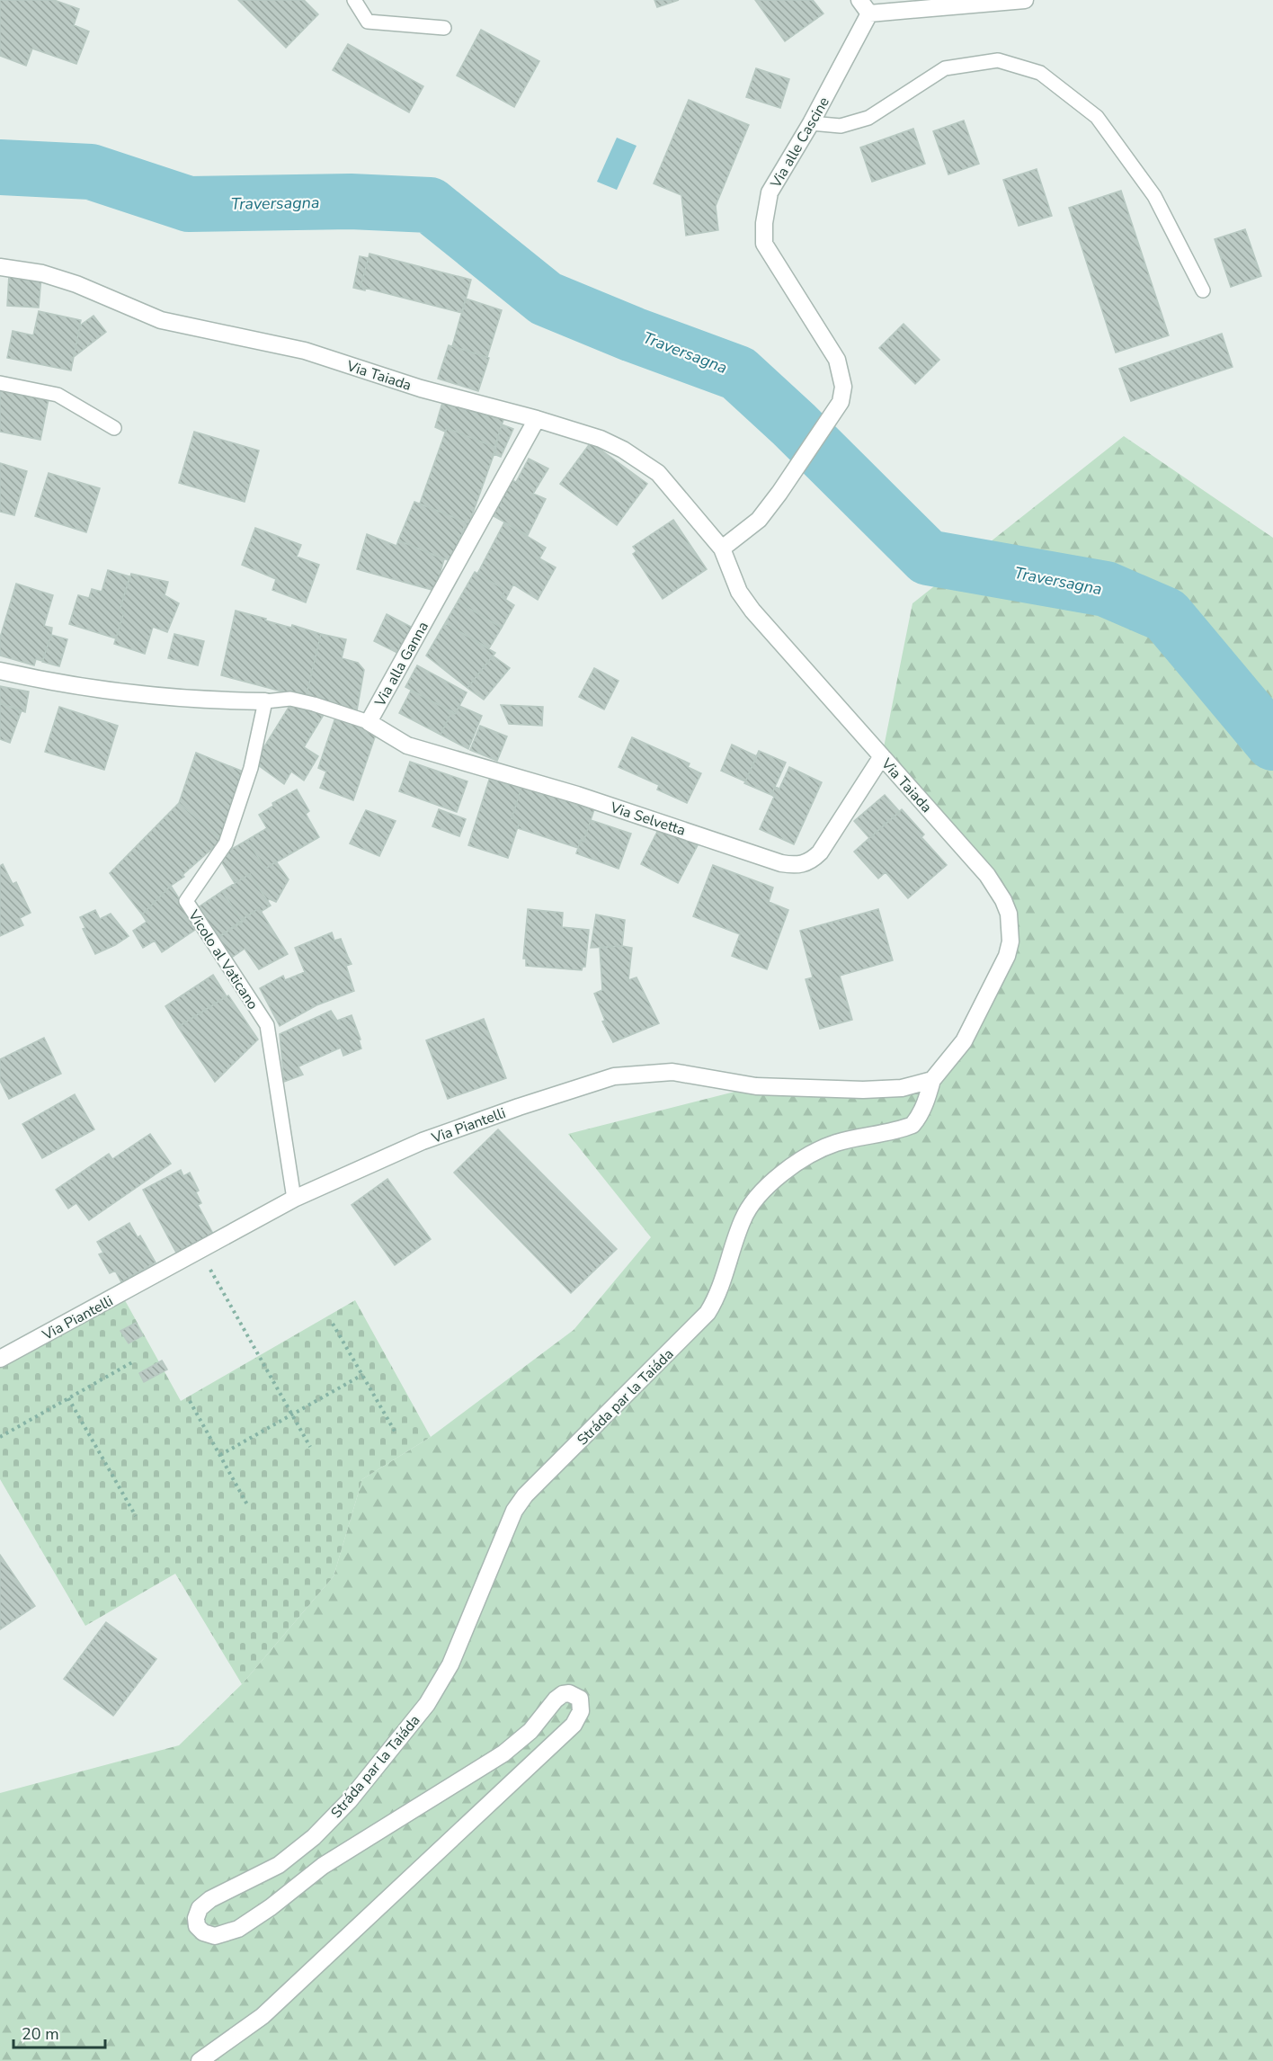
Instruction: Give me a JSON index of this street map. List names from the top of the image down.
{
  "streets": {
    "street": [
      "Via alle Cascine",
      "Via Taiada",
      "Via alla Ganna",
      "Via Selvetta",
      "Via Piantelli",
      "Stráda par la Taiáda"
    ],
    "lane": ["Vicolo al Vaticano"]
  },
  "crossings": [
    ["Via alle Cascine", "Via Taiada"],
    ["Via Taiada", "Via alla Ganna"],
    ["Via Taiada", "Via Selvetta"],
    ["Via Taiada", "Via Piantelli"],
    ["Via Taiada", "Stráda par la Taiáda"],
    ["Via alla Ganna", "Via Selvetta"],
    ["Via alla Ganna", "Vicolo al Vaticano"],
    ["Vicolo al Vaticano", "Via Piantelli"],
    ["Via Piantelli", "Stráda par la Taiáda"]
  ],
  "water": ["Traversagna"],
  "scale_bar": "20 m"
}
